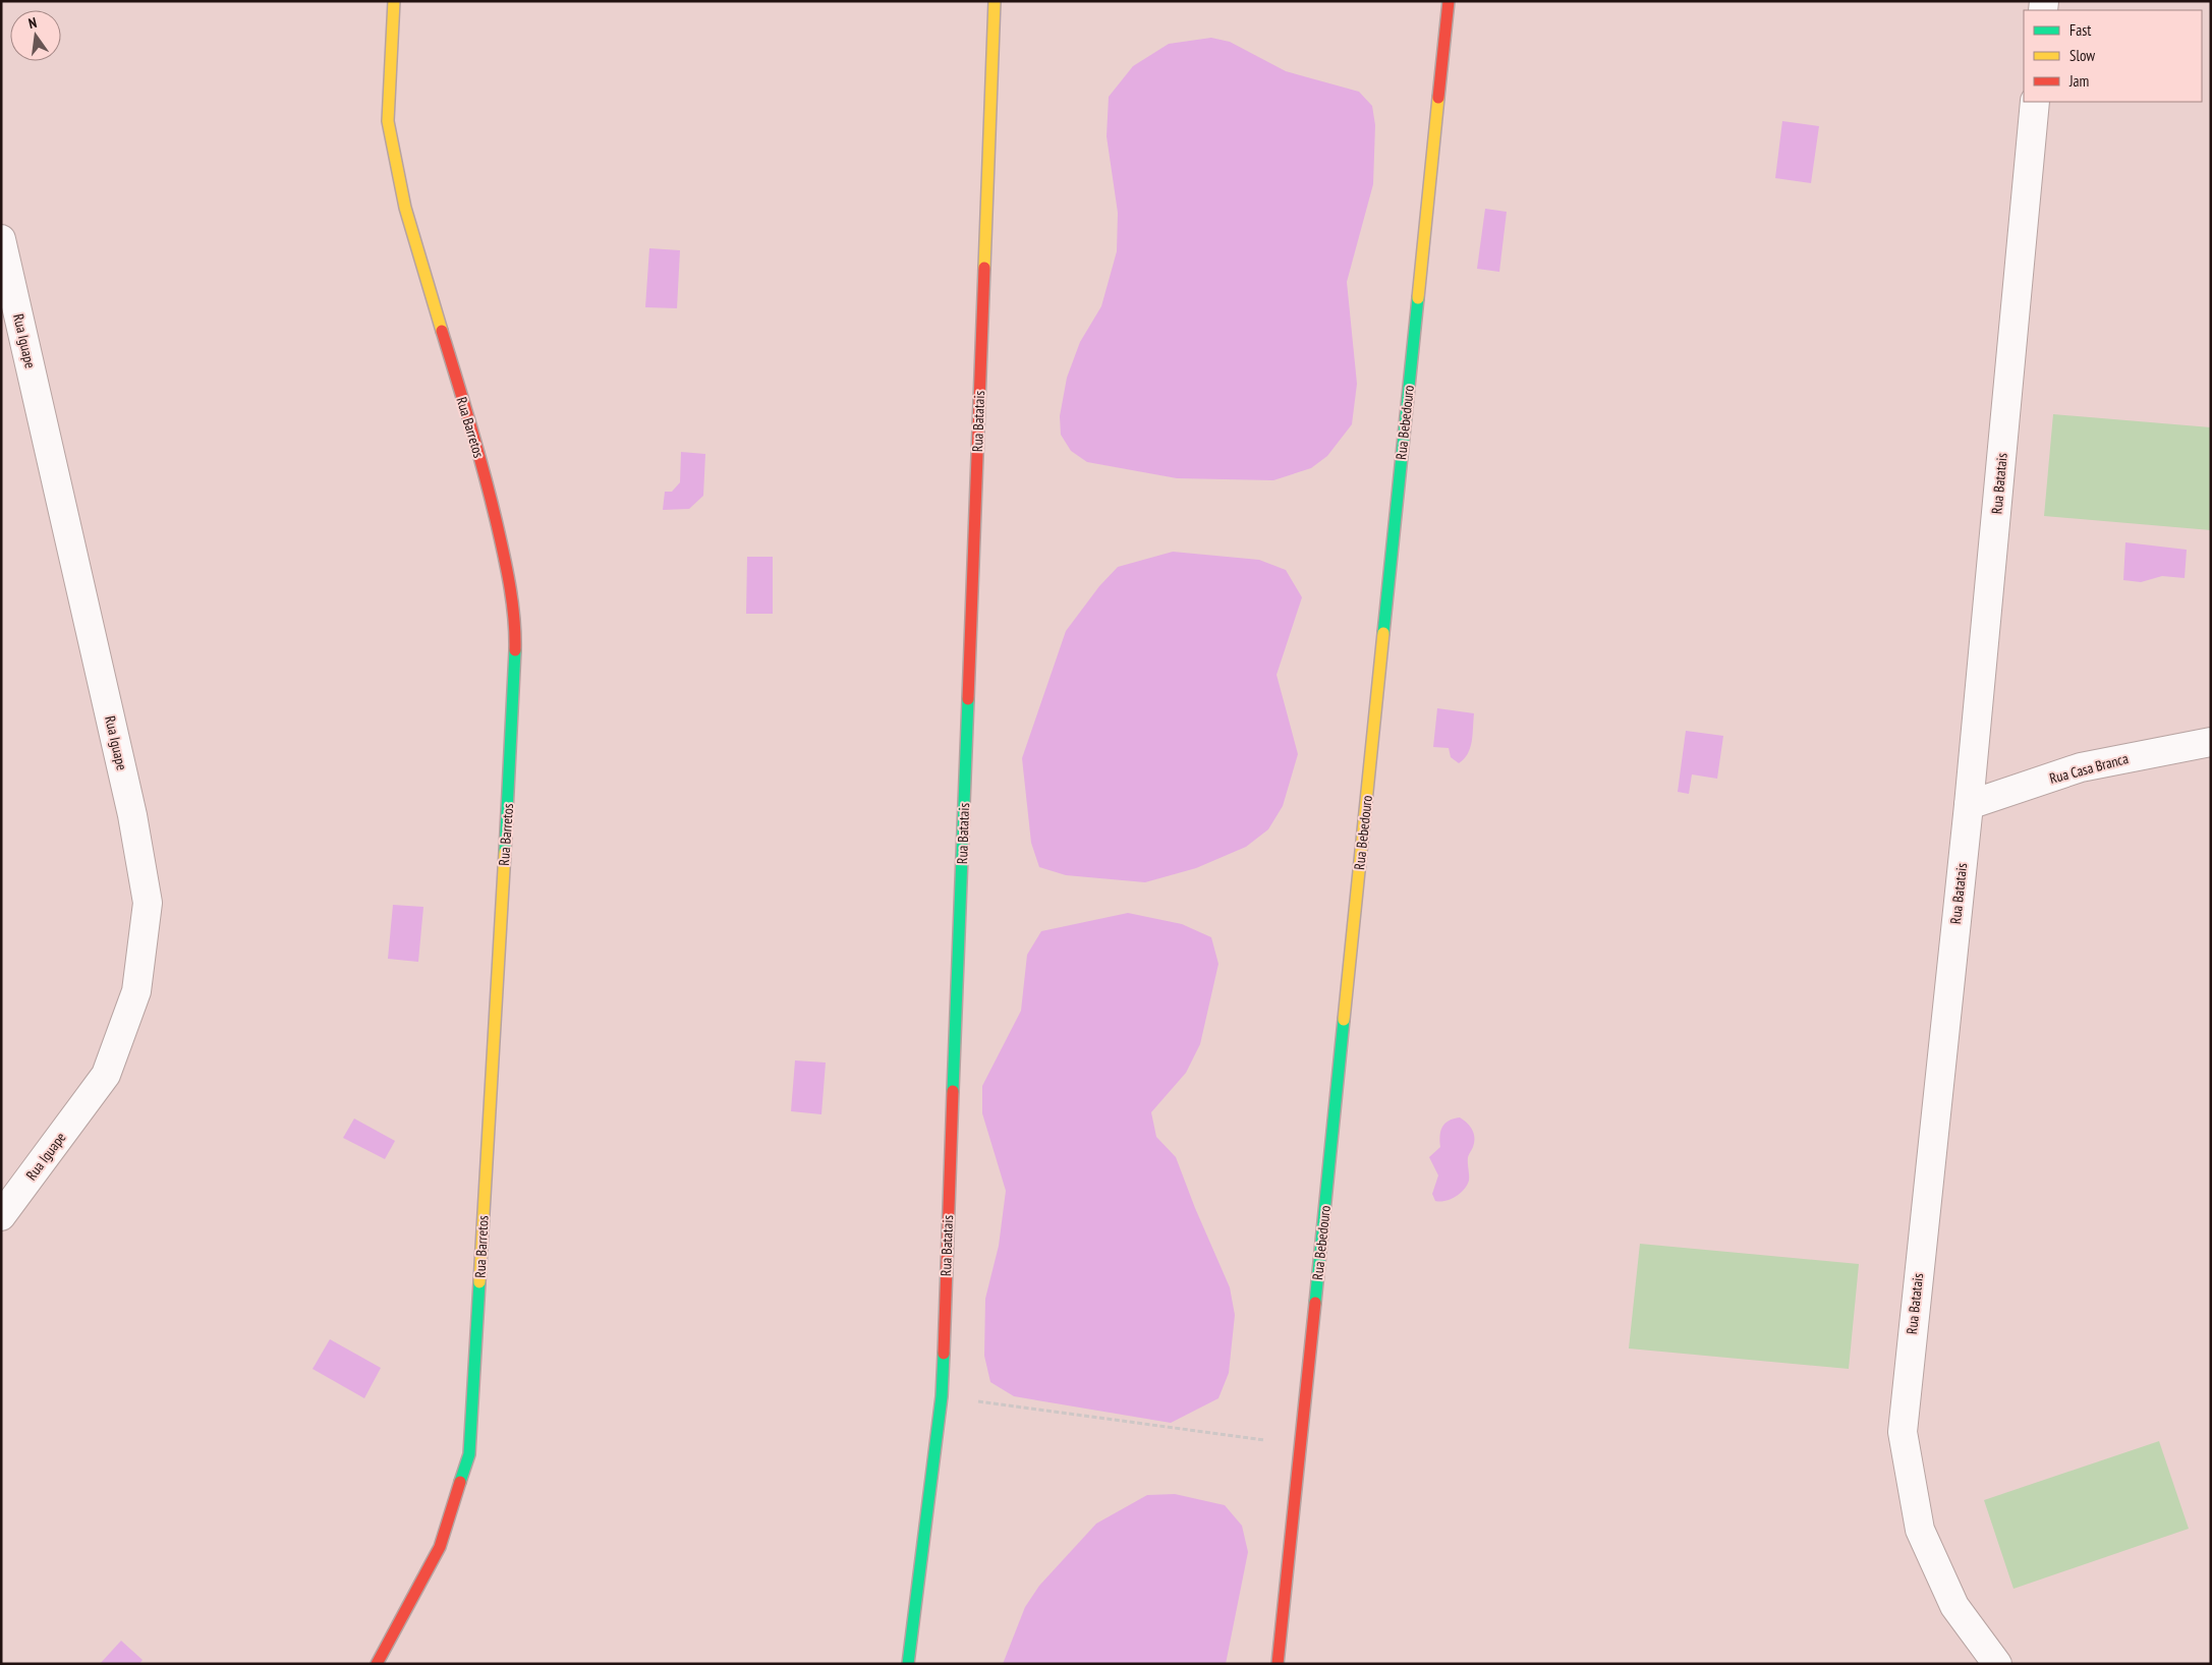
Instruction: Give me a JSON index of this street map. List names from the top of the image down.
{
  "streets": {
    "street": [
      "Rua Iguape",
      "Rua Batatais",
      "Rua Bebedouro",
      "Rua Barretos",
      "Rua Casa Branca"
    ]
  },
  "crossings": [
    ["Rua Batatais", "Rua Casa Branca"]
  ],
  "legend": ["Fast", "Slow", "Jam"],
  "north": "top"
}
